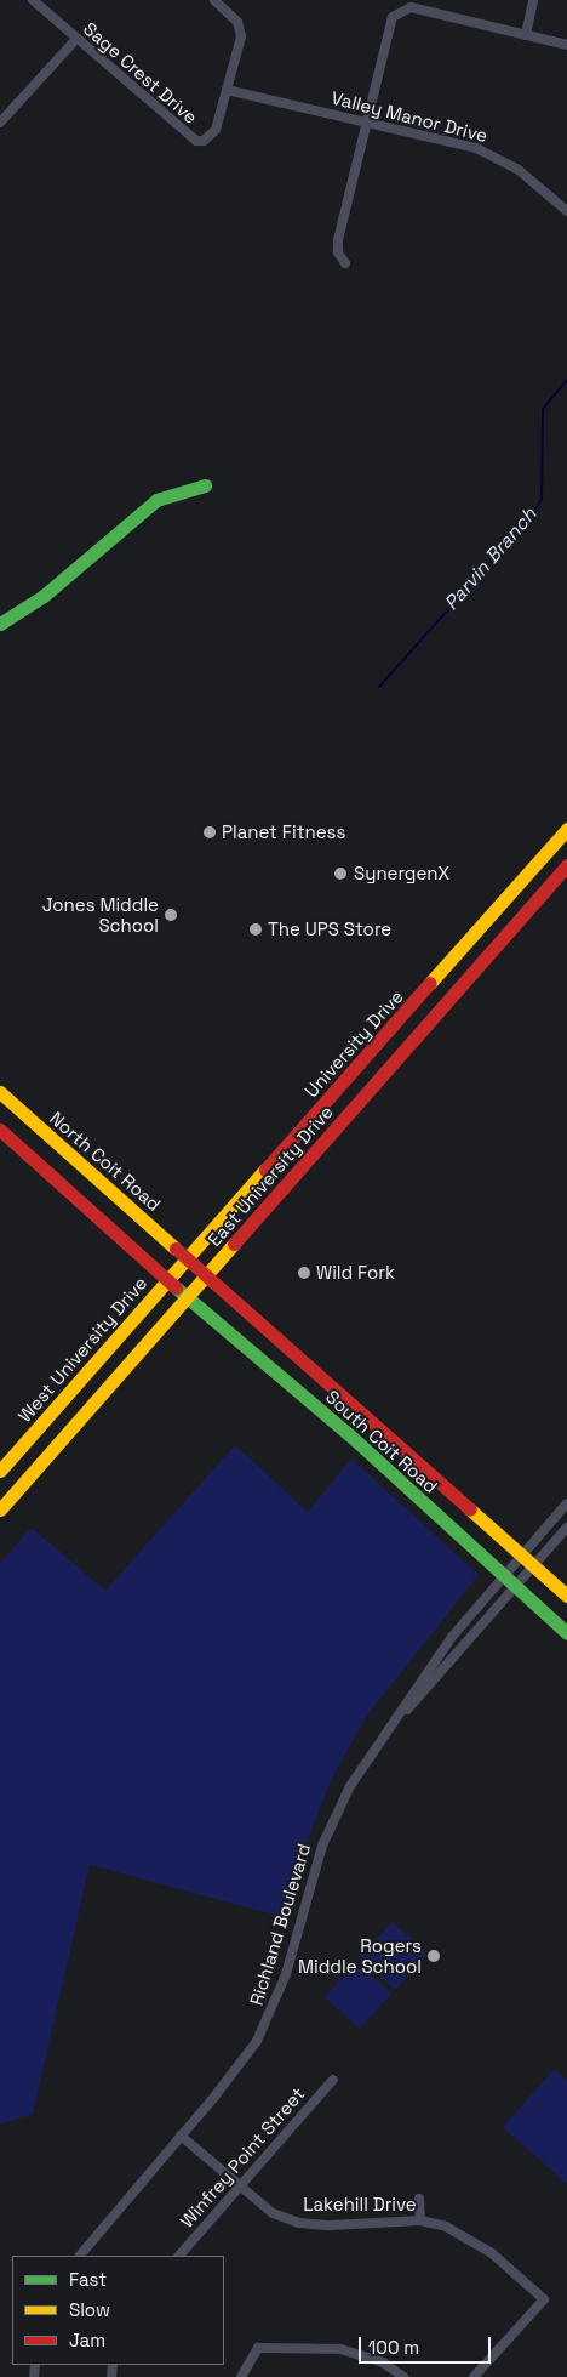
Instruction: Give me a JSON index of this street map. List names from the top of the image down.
{
  "streets": {
    "main road": [
      "University Drive",
      "North Coit Road",
      "East University Drive",
      "West University Drive",
      "South Coit Road"
    ],
    "street": [
      "Sage Crest Drive",
      "Valley Manor Drive",
      "Richland Boulevard",
      "Winfrey Point Street",
      "Lakehill Drive"
    ]
  },
  "crossings": [
    ["Sage Crest Drive", "Valley Manor Drive"],
    ["University Drive", "North Coit Road"],
    ["University Drive", "West University Drive"],
    ["University Drive", "South Coit Road"],
    ["North Coit Road", "South Coit Road"],
    ["East University Drive", "South Coit Road"],
    ["West University Drive", "South Coit Road"],
    ["South Coit Road", "Richland Boulevard"],
    ["Richland Boulevard", "Lakehill Drive"],
    ["Winfrey Point Street", "Lakehill Drive"]
  ],
  "water": ["Parvin Branch"],
  "places": [
    "Planet Fitness",
    "SynergenX",
    "Jones Middle School",
    "The UPS Store",
    "Wild Fork",
    "Rogers Middle School"
  ],
  "legend": ["Fast", "Slow", "Jam"],
  "scale_bar": "100 m"
}
